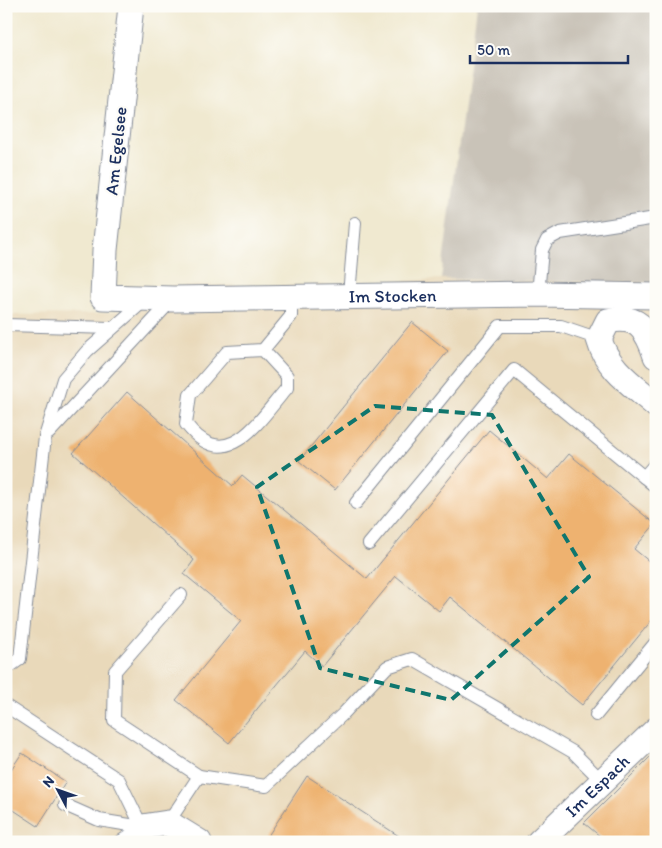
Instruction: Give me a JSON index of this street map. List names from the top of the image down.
{
  "streets": {
    "street": ["Am Egelsee", "Im Stocken", "Im Espach"]
  },
  "crossings": [
    ["Am Egelsee", "Im Stocken"]
  ],
  "scale_bar": "50 m",
  "north": "top left"
}
